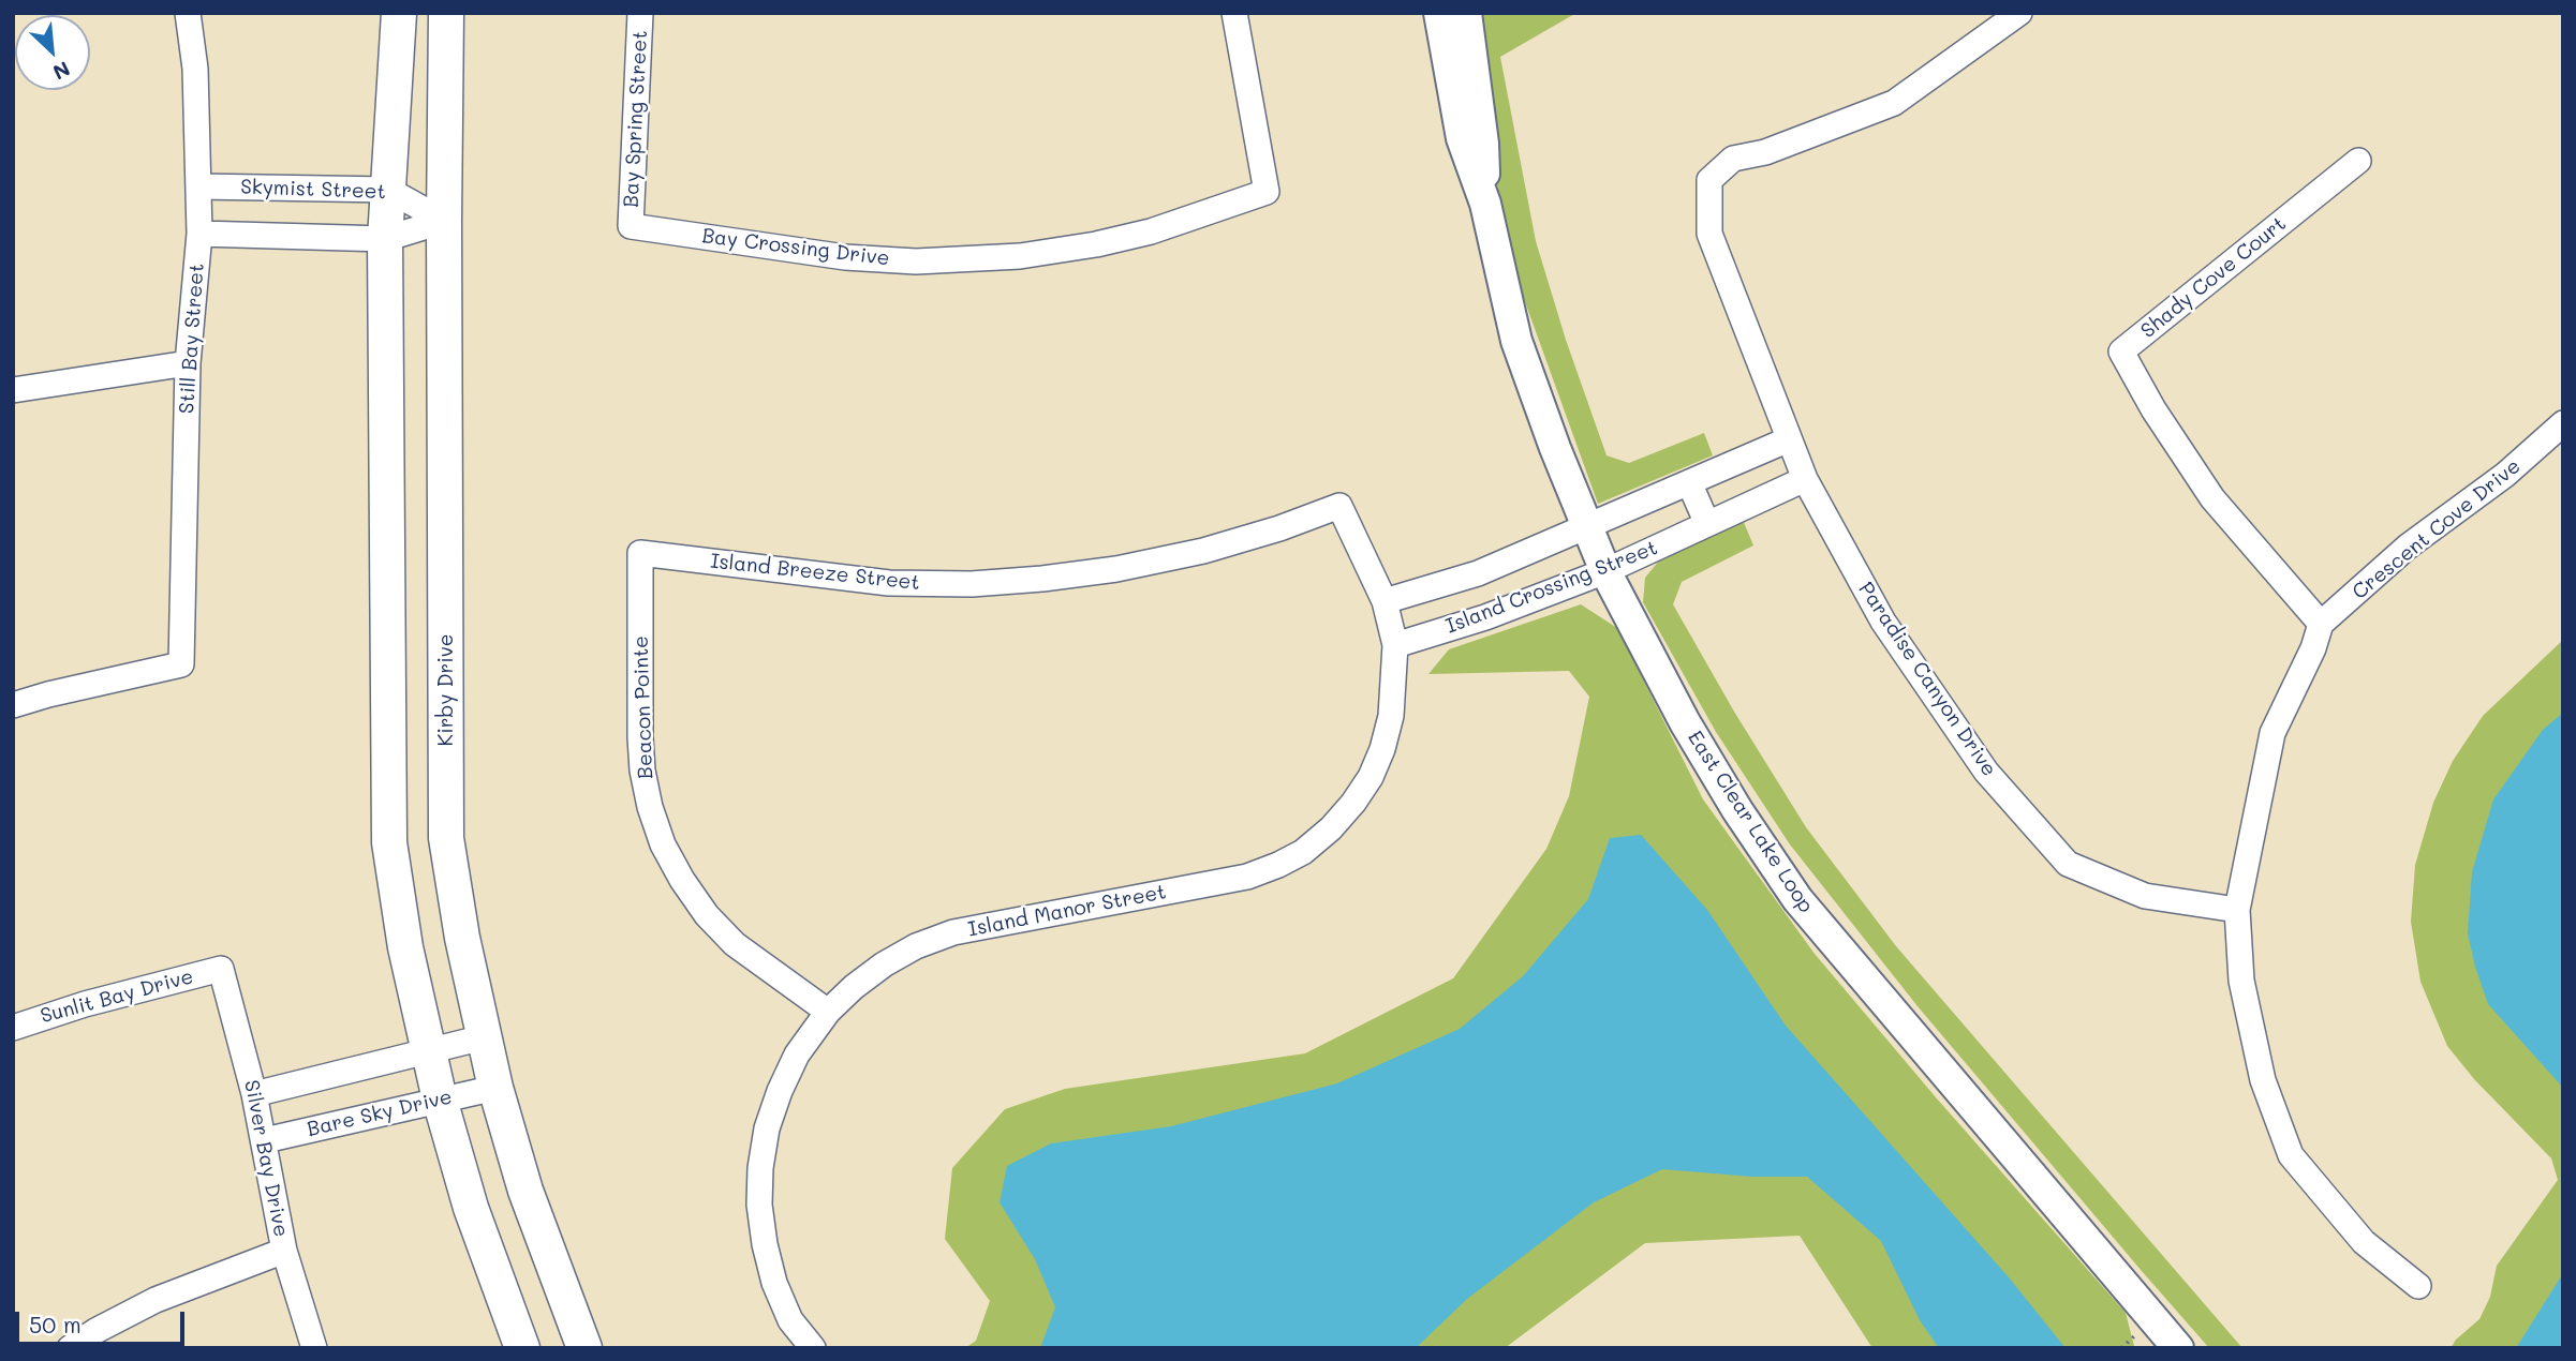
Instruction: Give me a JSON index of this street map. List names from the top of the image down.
{
  "streets": {
    "main road": ["Kirby Drive"],
    "street": [
      "Bay Spring Street",
      "Skymist Street",
      "Bay Crossing Drive",
      "Shady Cove Court",
      "Still Bay Street",
      "Crescent Cove Drive",
      "Island Breeze Street",
      "Island Crossing Street",
      "Paradise Canyon Drive",
      "Beacon Pointe",
      "East Clear Lake Loop",
      "Island Manor Street",
      "Sunlit Bay Drive",
      "Bare Sky Drive",
      "Silver Bay Drive"
    ]
  },
  "crossings": [
    ["Bay Spring Street", "Bay Crossing Drive"],
    ["Skymist Street", "Still Bay Street"],
    ["Skymist Street", "Kirby Drive"],
    ["Shady Cove Court", "Crescent Cove Drive"],
    ["Crescent Cove Drive", "Paradise Canyon Drive"],
    ["Island Breeze Street", "Beacon Pointe"],
    ["Island Breeze Street", "Island Manor Street"],
    ["Island Crossing Street", "Paradise Canyon Drive"],
    ["Island Crossing Street", "East Clear Lake Loop"],
    ["Island Crossing Street", "Island Manor Street"],
    ["Kirby Drive", "Bare Sky Drive"],
    ["Beacon Pointe", "Island Manor Street"],
    ["Sunlit Bay Drive", "Silver Bay Drive"],
    ["Bare Sky Drive", "Silver Bay Drive"]
  ],
  "scale_bar": "50 m",
  "north": "bottom right"
}
